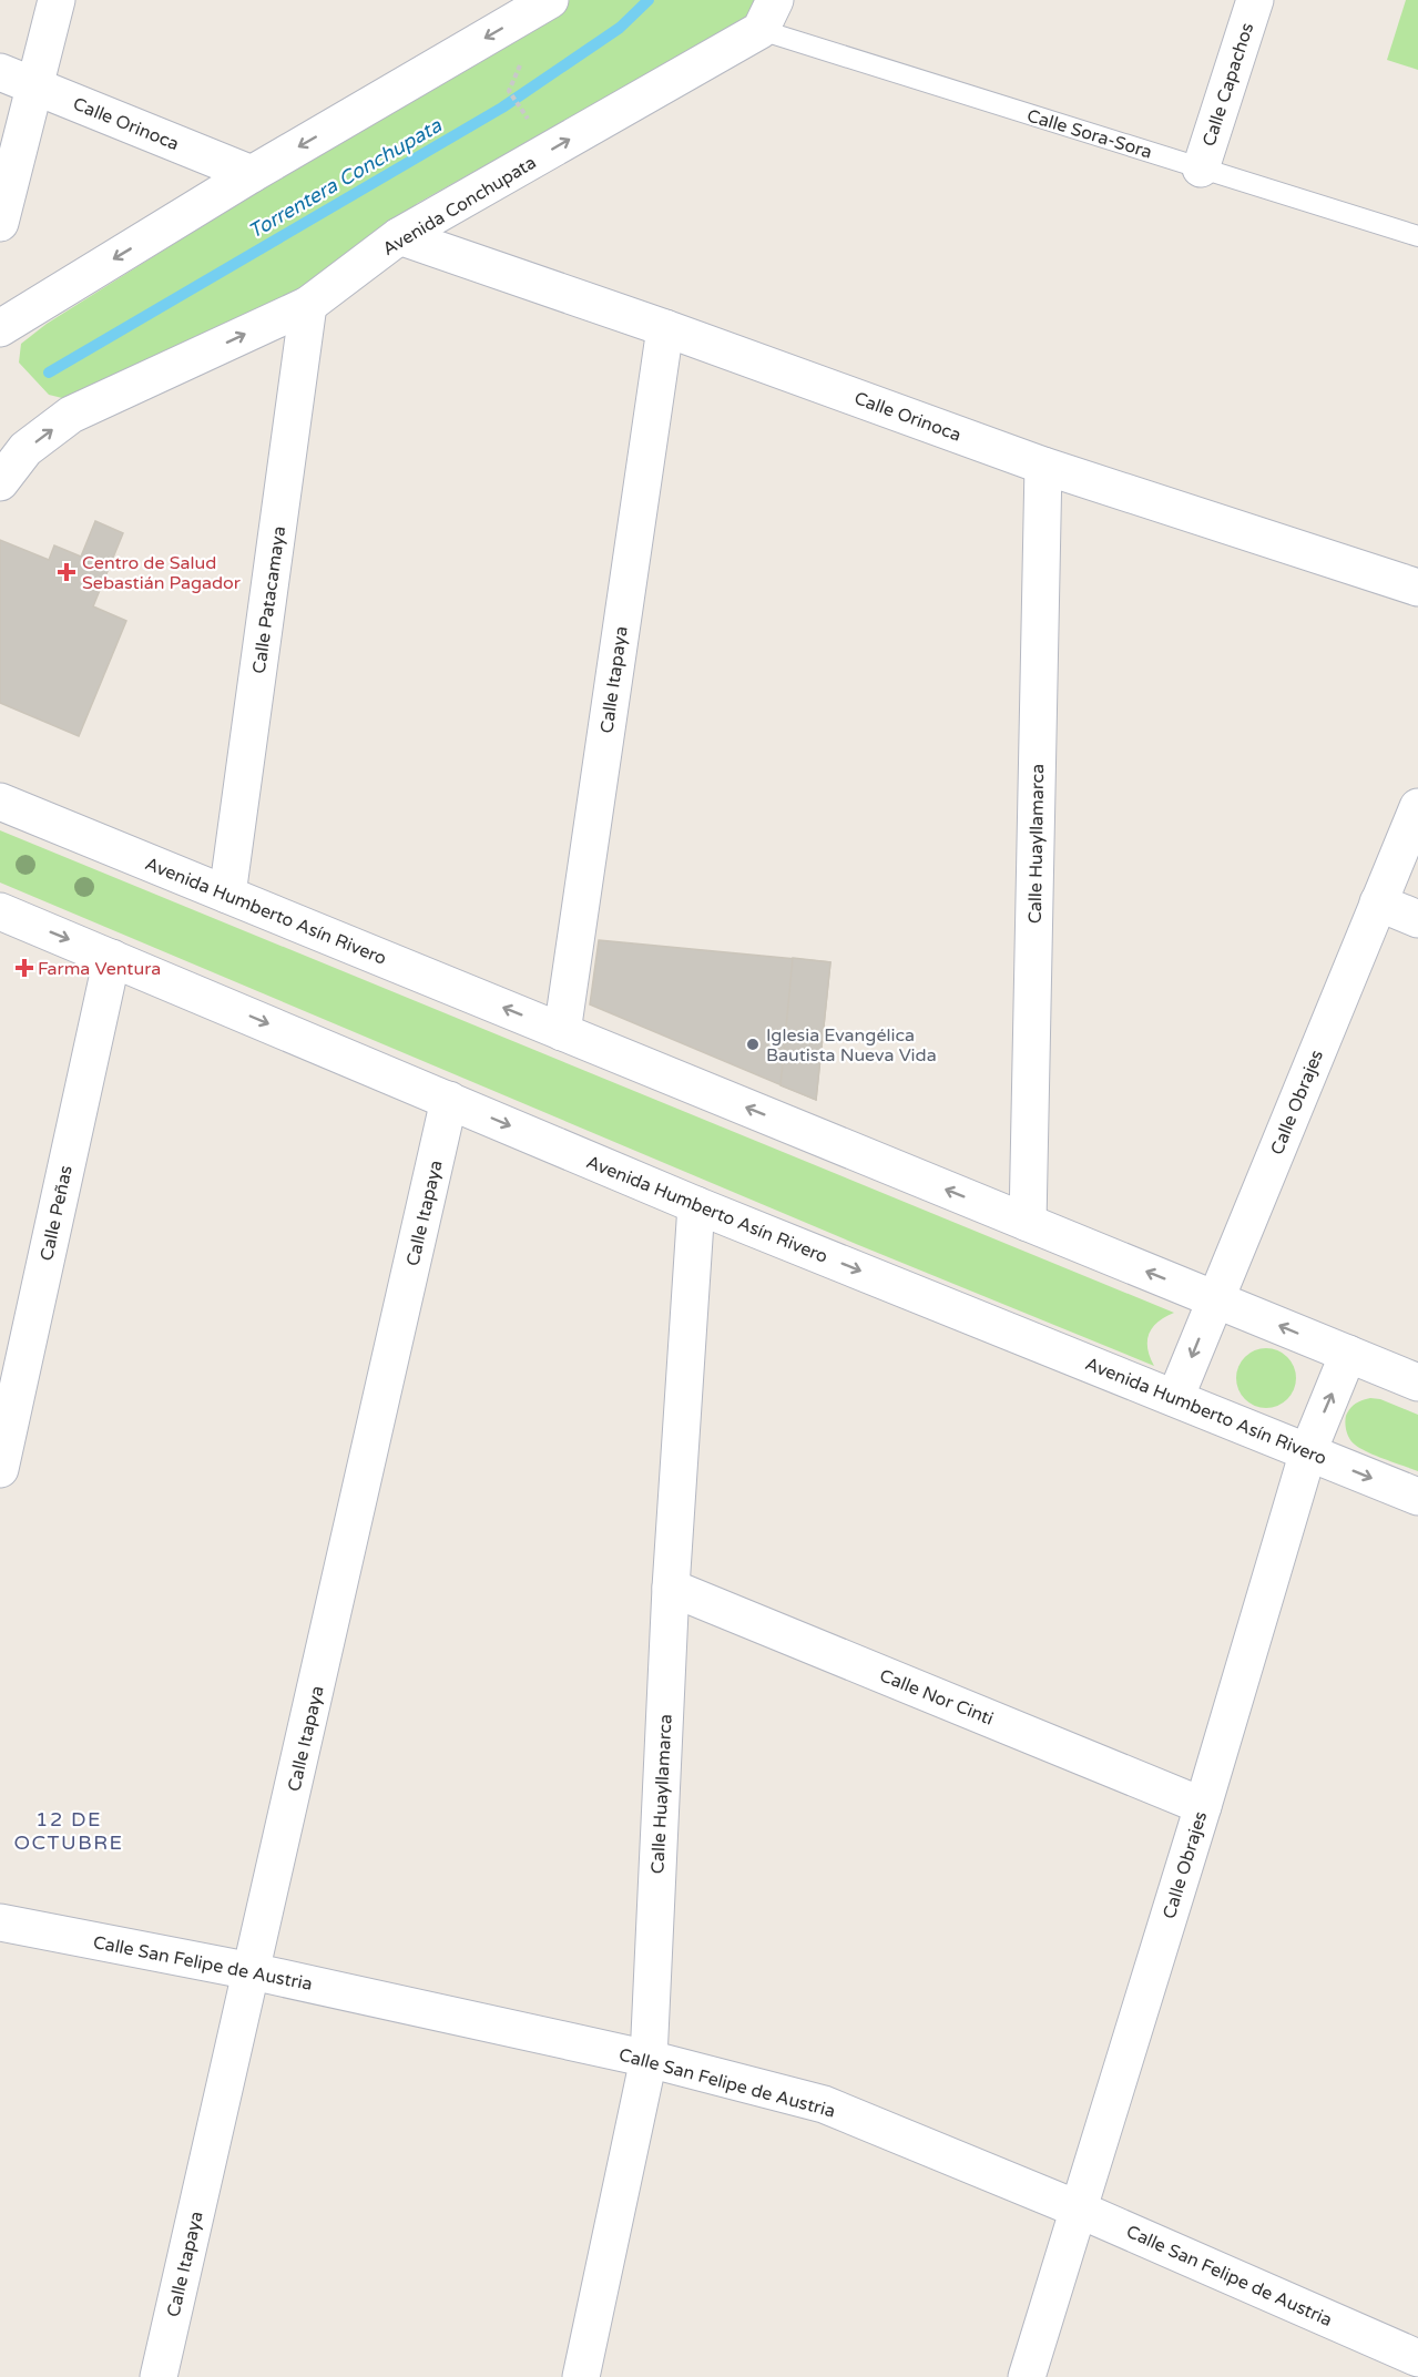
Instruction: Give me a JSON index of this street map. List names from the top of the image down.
{
  "streets": {
    "street": [
      "Calle Capachos",
      "Calle Orinoca",
      "Avenida Conchupata",
      "Calle Patacamaya",
      "Calle Itapaya",
      "Calle Huayllamarca",
      "Avenida Humberto Asín Rivero",
      "Calle Obrajes",
      "Calle Peñas",
      "Calle Nor Cinti",
      "Calle San Felipe de Austria"
    ],
    "lane": ["Calle Sora-Sora"]
  },
  "crossings": [
    ["Calle Capachos", "Calle Sora-Sora"],
    ["Calle Orinoca", "Avenida Conchupata"],
    ["Calle Orinoca", "Calle Itapaya"],
    ["Calle Orinoca", "Calle Huayllamarca"],
    ["Calle Sora-Sora", "Avenida Conchupata"],
    ["Avenida Conchupata", "Calle Patacamaya"],
    ["Calle Patacamaya", "Avenida Humberto Asín Rivero"],
    ["Calle Itapaya", "Avenida Humberto Asín Rivero"],
    ["Calle Itapaya", "Calle San Felipe de Austria"],
    ["Calle Huayllamarca", "Avenida Humberto Asín Rivero"],
    ["Calle Huayllamarca", "Calle Nor Cinti"],
    ["Calle Huayllamarca", "Calle San Felipe de Austria"],
    ["Avenida Humberto Asín Rivero", "Calle Obrajes"],
    ["Avenida Humberto Asín Rivero", "Calle Peñas"],
    ["Calle Obrajes", "Calle Nor Cinti"],
    ["Calle Obrajes", "Calle San Felipe de Austria"]
  ],
  "districts": ["12 DE OCTUBRE"],
  "water": ["Torrentera Conchupata"],
  "places": {
    "health": ["Centro de Salud Sebastián Pagador", "Farma Ventura"],
    "other": ["Iglesia Evangélica Bautista Nueva Vida"]
  }
}
